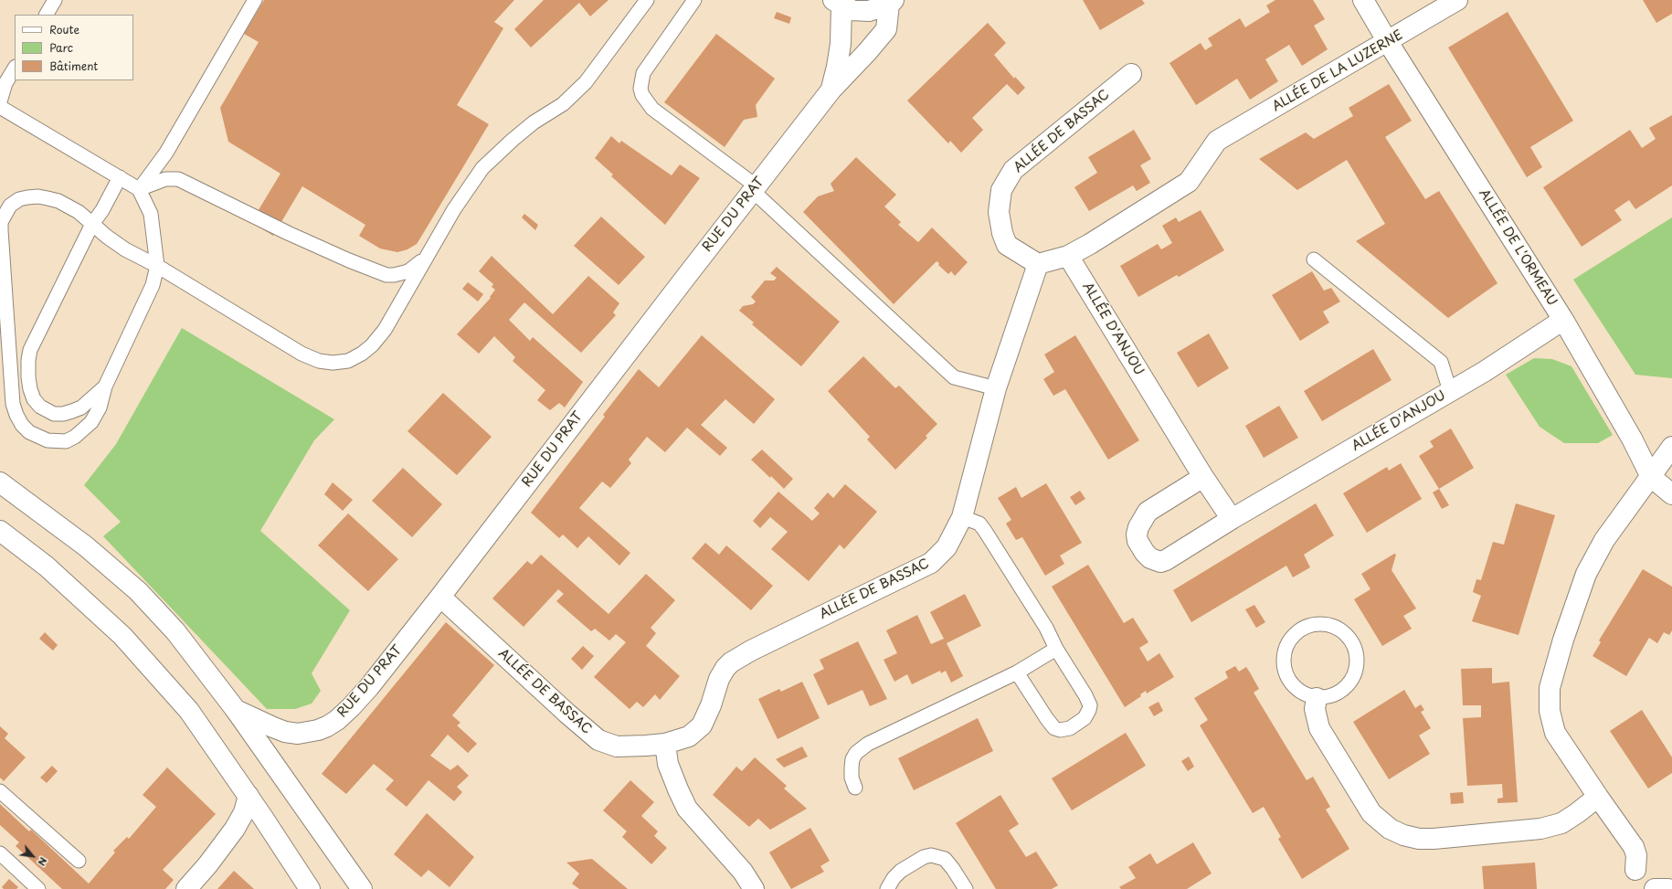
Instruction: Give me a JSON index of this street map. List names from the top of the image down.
{
  "streets": {
    "street": [
      "ALLÉE DE LA LUZERNE",
      "ALLÉE DE BASSAC",
      "RUE DU PRAT",
      "ALLÉE DE L'ORMEAU",
      "ALLÉE D'ANJOU"
    ]
  },
  "crossings": [
    ["ALLÉE DE LA LUZERNE", "ALLÉE DE L'ORMEAU"],
    ["ALLÉE DE LA LUZERNE", "ALLÉE D'ANJOU"],
    ["ALLÉE DE BASSAC", "RUE DU PRAT"],
    ["ALLÉE DE L'ORMEAU", "ALLÉE D'ANJOU"]
  ],
  "legend": ["Route", "Parc", "Bâtiment"],
  "north": "bottom right"
}
